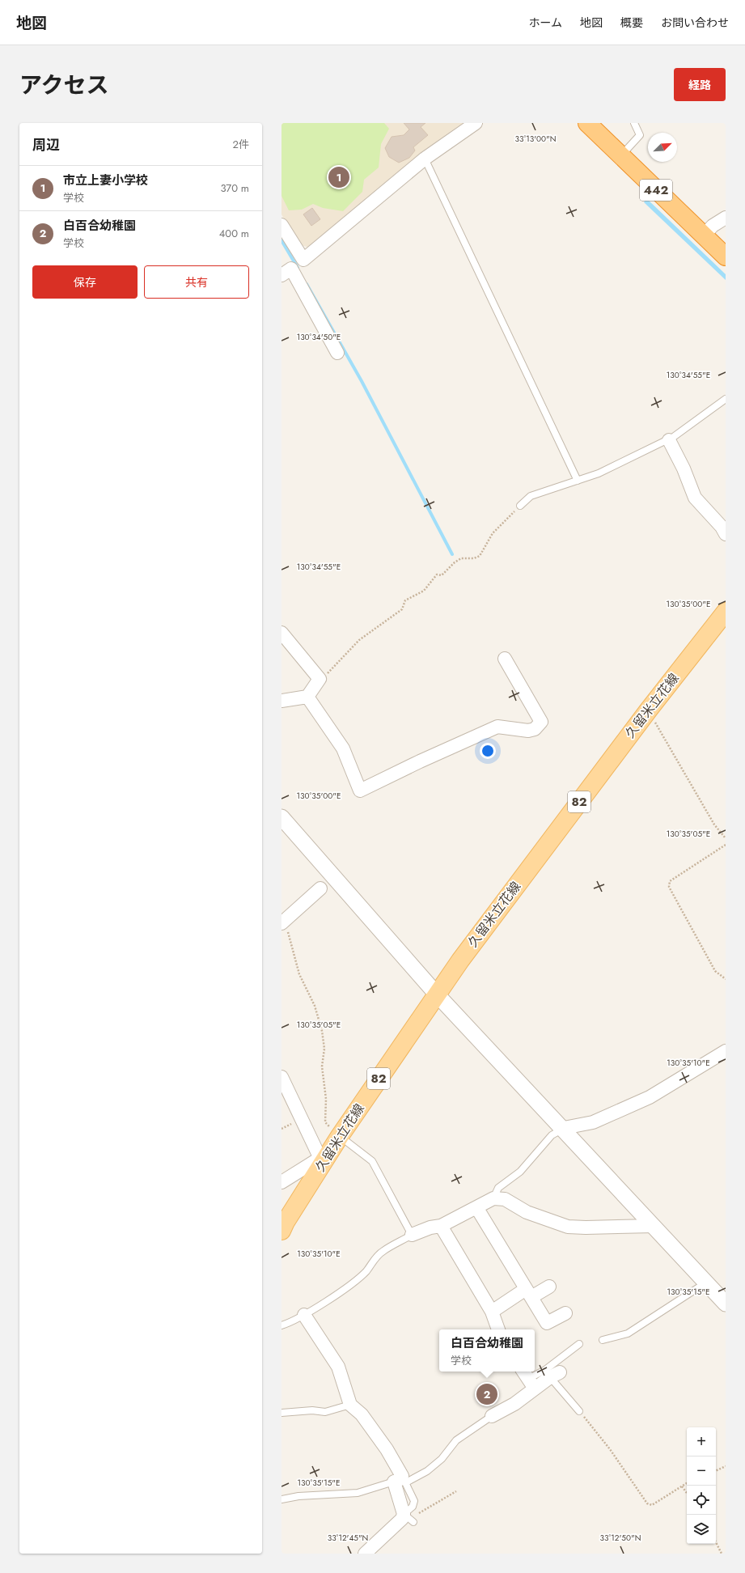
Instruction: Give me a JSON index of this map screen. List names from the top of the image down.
{
  "streets": {
    "highway": ["442"],
    "main road": ["久留米立花線", "82"]
  },
  "north": "top right",
  "page": {
    "header": "地図",
    "nav": [
      "ホーム",
      "地図",
      "概要",
      "お問い合わせ"
    ],
    "title": "アクセス",
    "buttons": [
      "経路",
      ["保存", "共有"]
    ],
    "heading": ["周辺", "2件"],
    "list": [
      {
        "mark": "1",
        "name": "市立上妻小学校",
        "note": "学校",
        "value": "370 m"
      },
      {
        "mark": "2",
        "name": "白百合幼稚園",
        "note": "学校",
        "value": "400 m"
      }
    ],
    "pins": ["1", "2"],
    "popup": ["白百合幼稚園", "学校"],
    "map_buttons": ["+", "−"]
  },
  "coordinates": [
    "33°13'00\"N",
    "130°34'50\"E",
    "130°34'55\"E",
    "130°35'00\"E",
    "130°35'05\"E",
    "130°35'10\"E",
    "130°35'15\"E",
    "33°12'45\"N",
    "33°12'50\"N"
  ]
}
